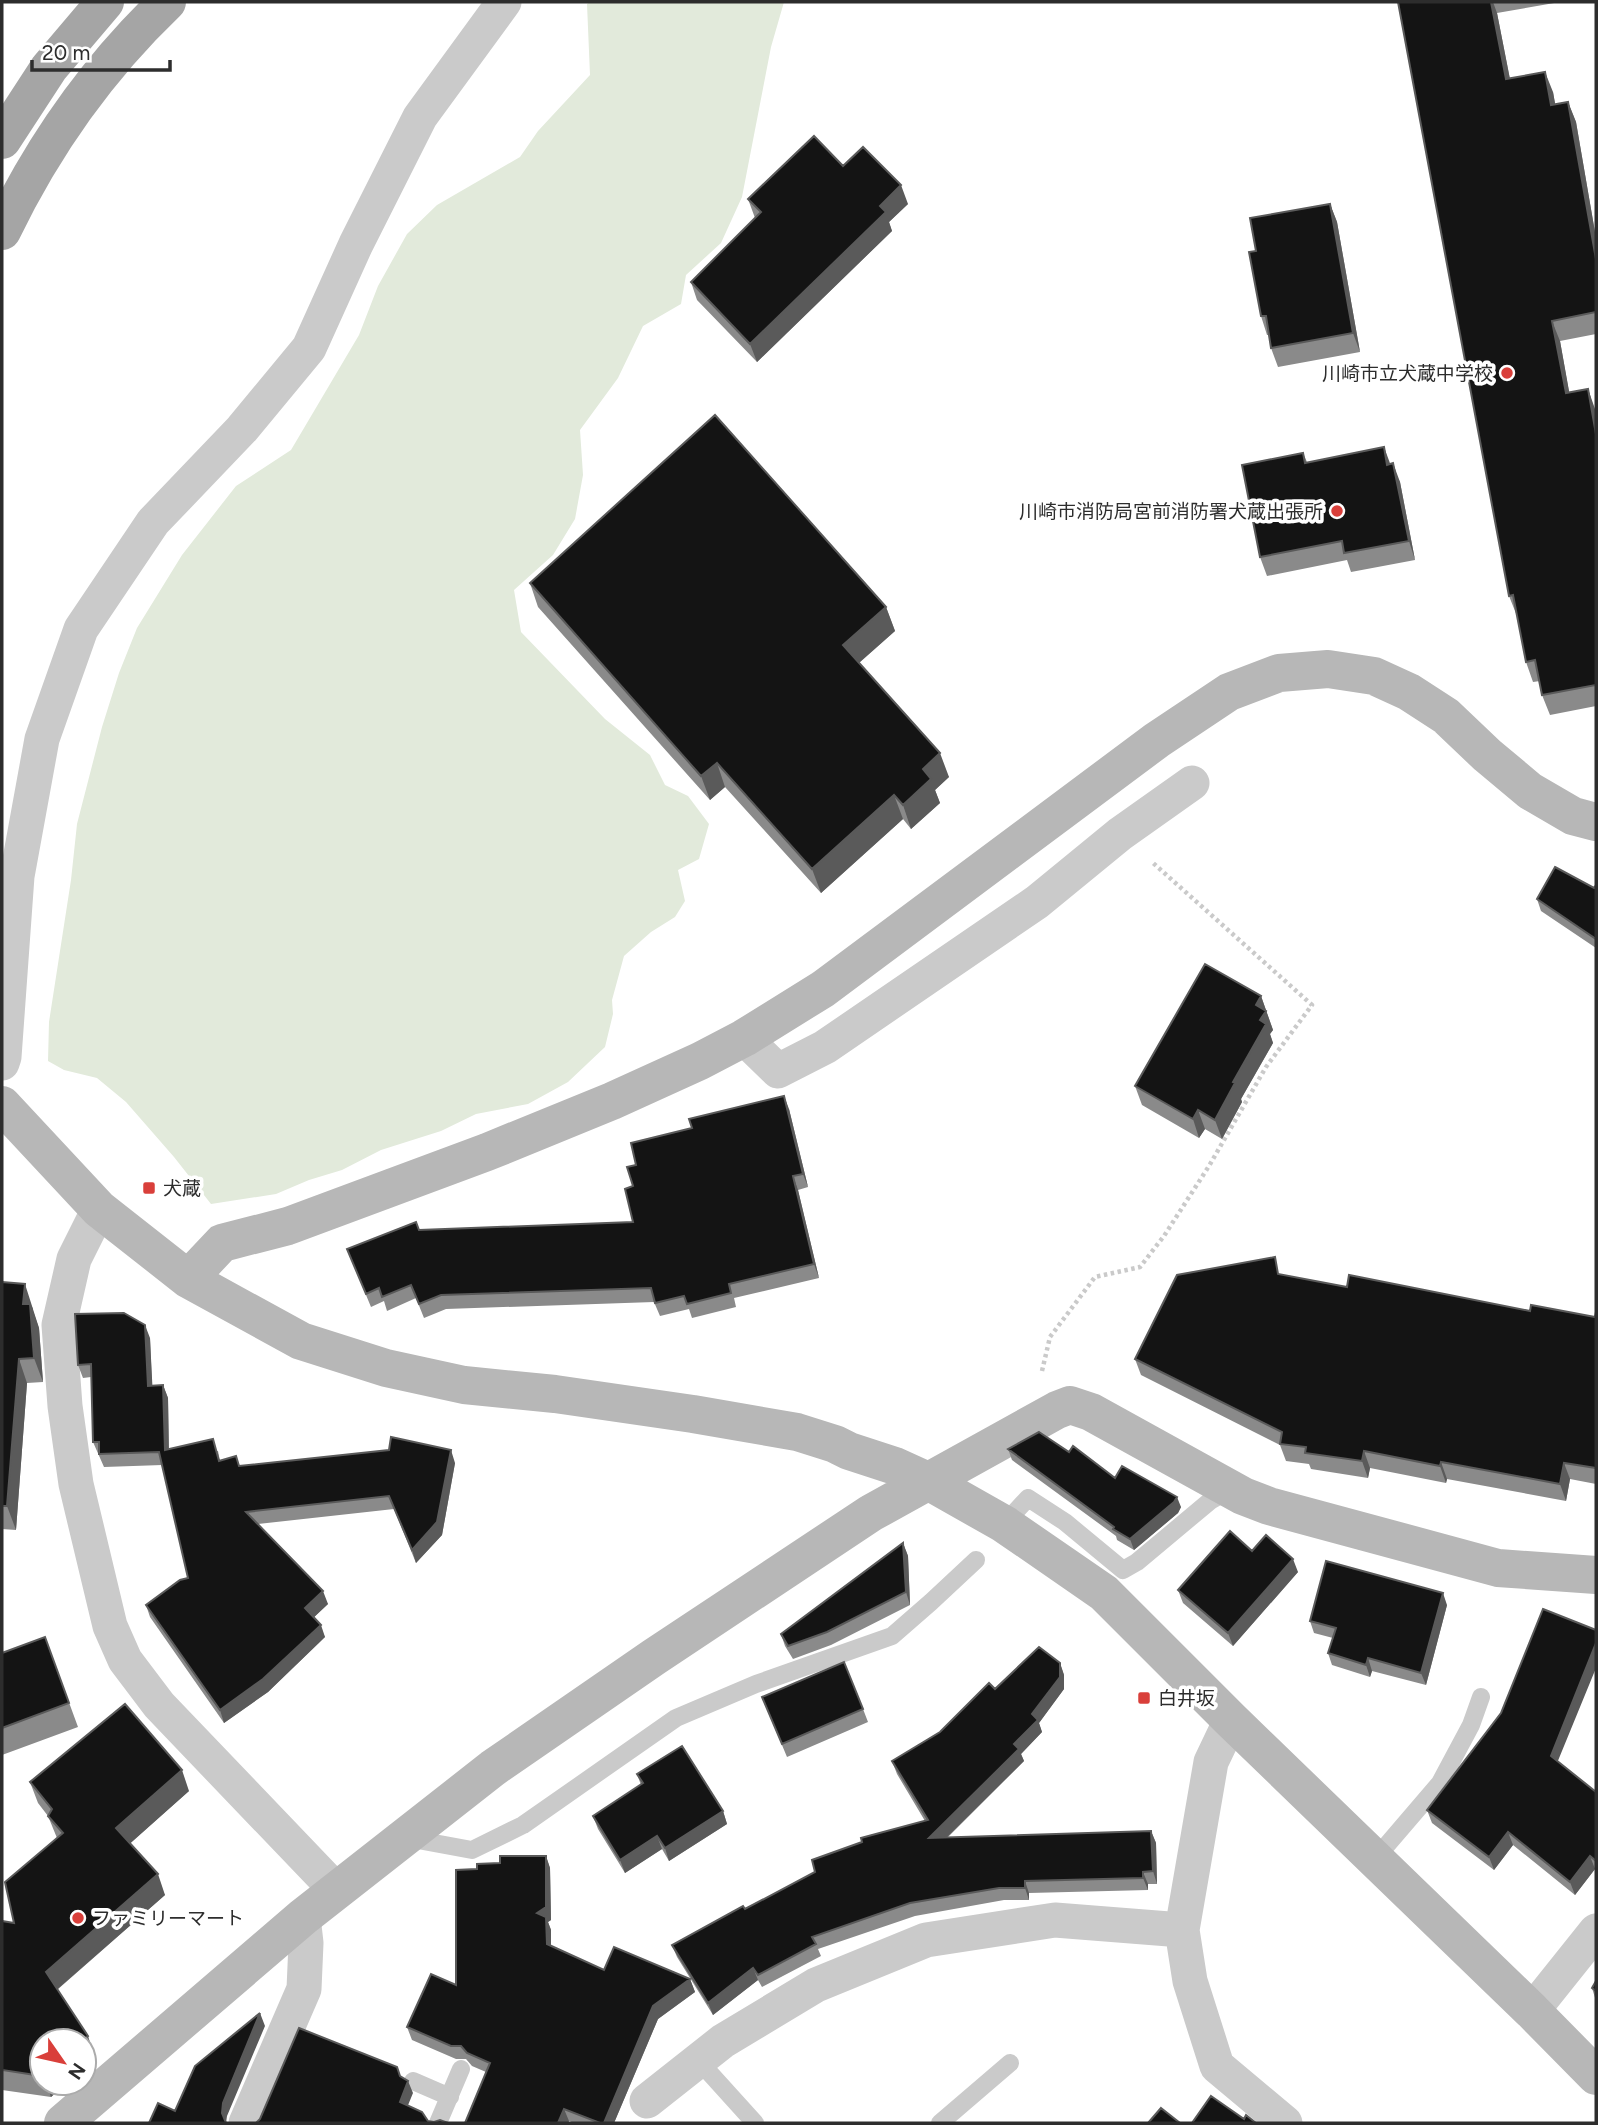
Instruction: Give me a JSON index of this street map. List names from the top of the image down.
{
  "places": {
    "other": ["川崎市立犬蔵中学校", "川崎市消防局宮前消防署犬蔵出張所", "ファミリーマート"],
    "transit": ["犬蔵", "白井坂"]
  },
  "scale_bar": "20 m",
  "north": "bottom right"
}
